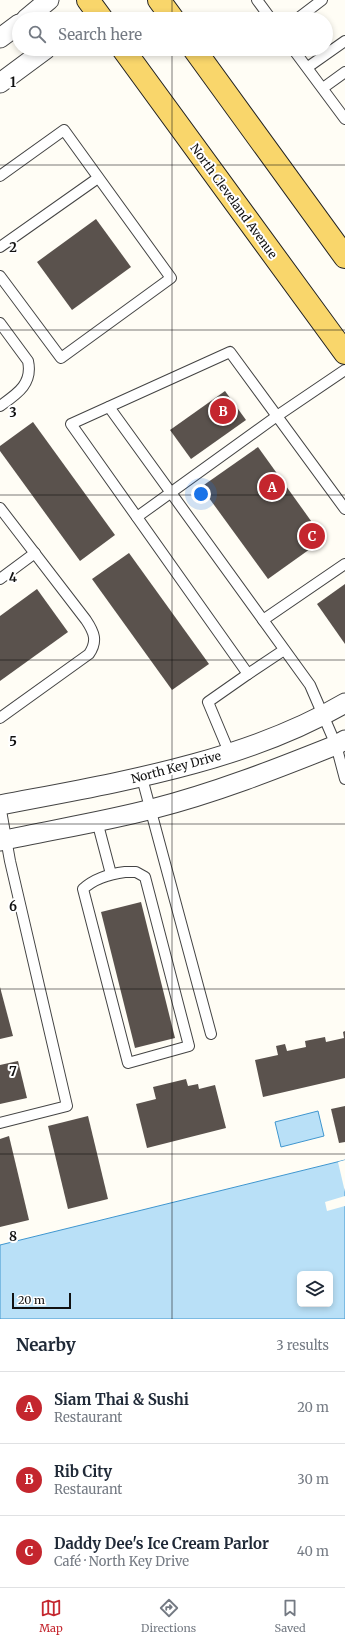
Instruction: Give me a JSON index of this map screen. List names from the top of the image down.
{
  "streets": {
    "main road": ["North Cleveland Avenue"],
    "street": ["North Key Drive"]
  },
  "scale_bar": "20 m",
  "page": {
    "search": "Search here",
    "pins": ["B", "A", "C"],
    "scale": "20 m",
    "heading": ["Nearby", "3 results"],
    "list": [
      {
        "mark": "A",
        "name": "Siam Thai & Sushi",
        "note": "Restaurant",
        "value": "20 m"
      },
      {
        "mark": "B",
        "name": "Rib City",
        "note": "Restaurant",
        "value": "30 m"
      },
      {
        "mark": "C",
        "name": "Daddy Dee's Ice Cream Parlor",
        "note": "Café · North Key Drive",
        "value": "40 m"
      }
    ],
    "nav": ["Map", "Directions", "Saved"]
  },
  "grid": {
    "rows": [
      "1",
      "2",
      "3",
      "4",
      "5",
      "6",
      "7",
      "8"
    ]
  }
}
